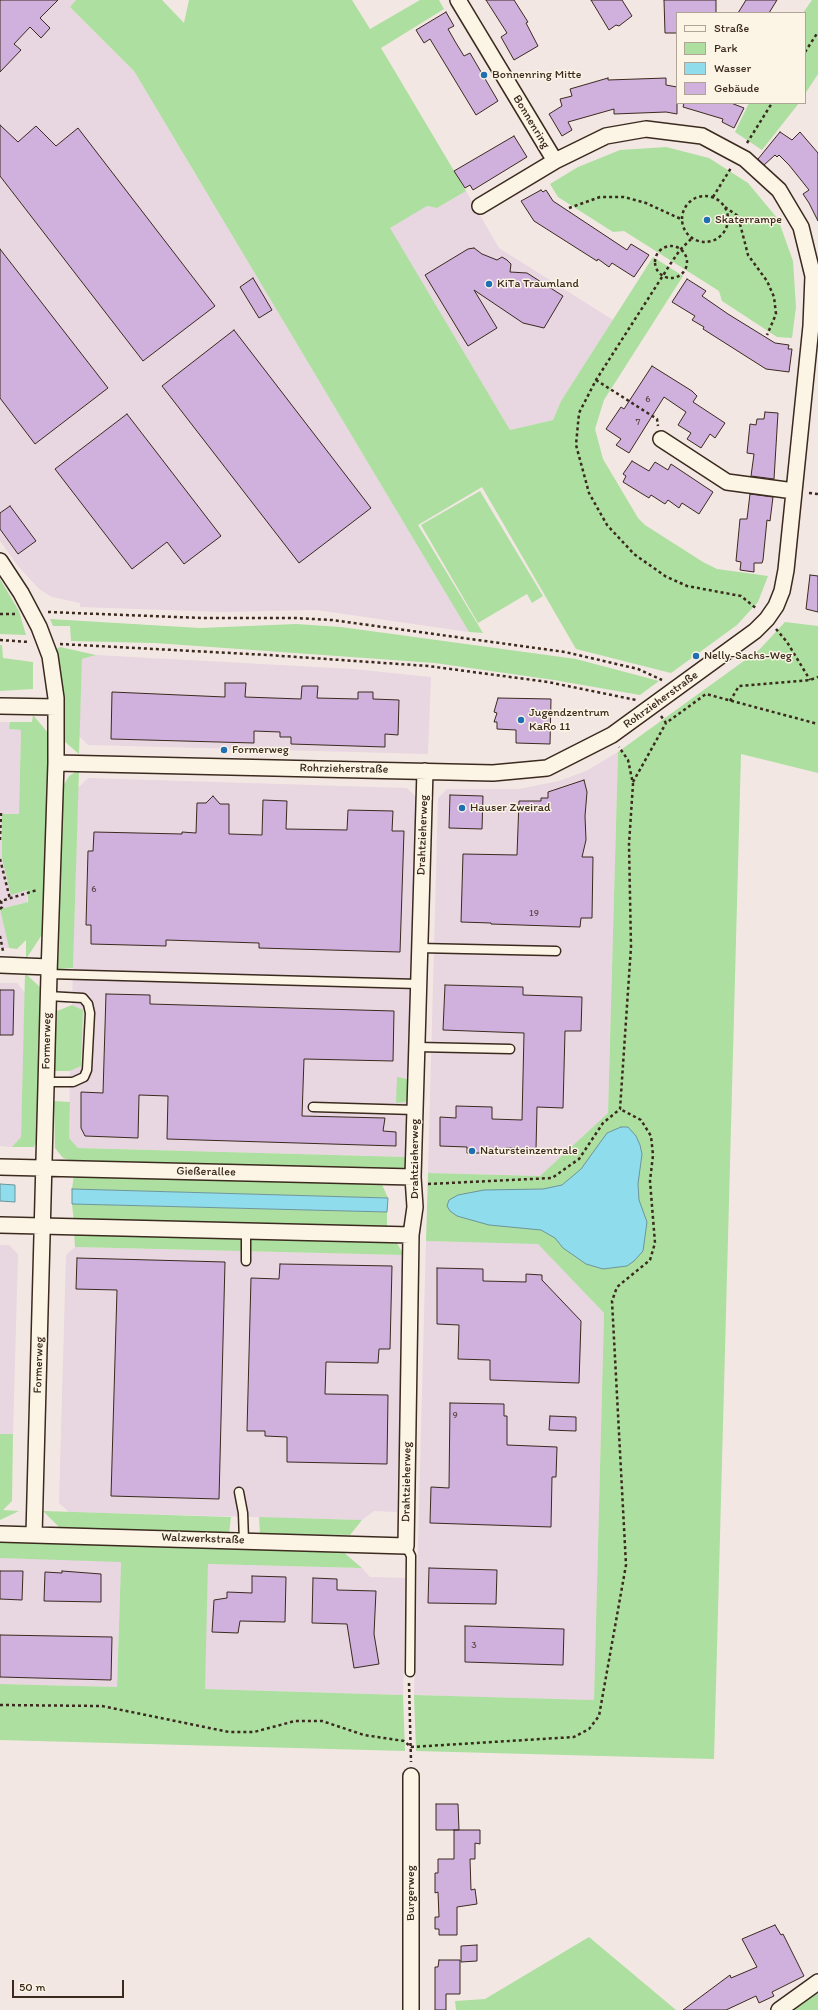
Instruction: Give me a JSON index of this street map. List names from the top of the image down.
{
  "streets": {
    "street": [
      "Bonnenring",
      "Rohrzieherstraße",
      "Drahtzieherweg",
      "Formerweg",
      "Gießerallee",
      "Walzwerkstraße",
      "Burgerweg"
    ]
  },
  "crossings": [
    ["Bonnenring", "Rohrzieherstraße"],
    ["Rohrzieherstraße", "Drahtzieherweg"],
    ["Rohrzieherstraße", "Formerweg"],
    ["Drahtzieherweg", "Gießerallee"],
    ["Drahtzieherweg", "Walzwerkstraße"],
    ["Formerweg", "Gießerallee"],
    ["Formerweg", "Walzwerkstraße"]
  ],
  "places": [
    "Bonnenring Mitte",
    "Skaterrampe",
    "KiTa Traumland",
    "Nelly-Sachs-Weg",
    "Jugendzentrum KaRo 11",
    "Formerweg",
    "Hauser Zweirad",
    "Natursteinzentrale"
  ],
  "house_numbers": [
    "6",
    "7",
    "6",
    "19",
    "9",
    "3"
  ],
  "legend": [
    "Straße",
    "Park",
    "Wasser",
    "Gebäude"
  ],
  "scale_bar": "50 m"
}
